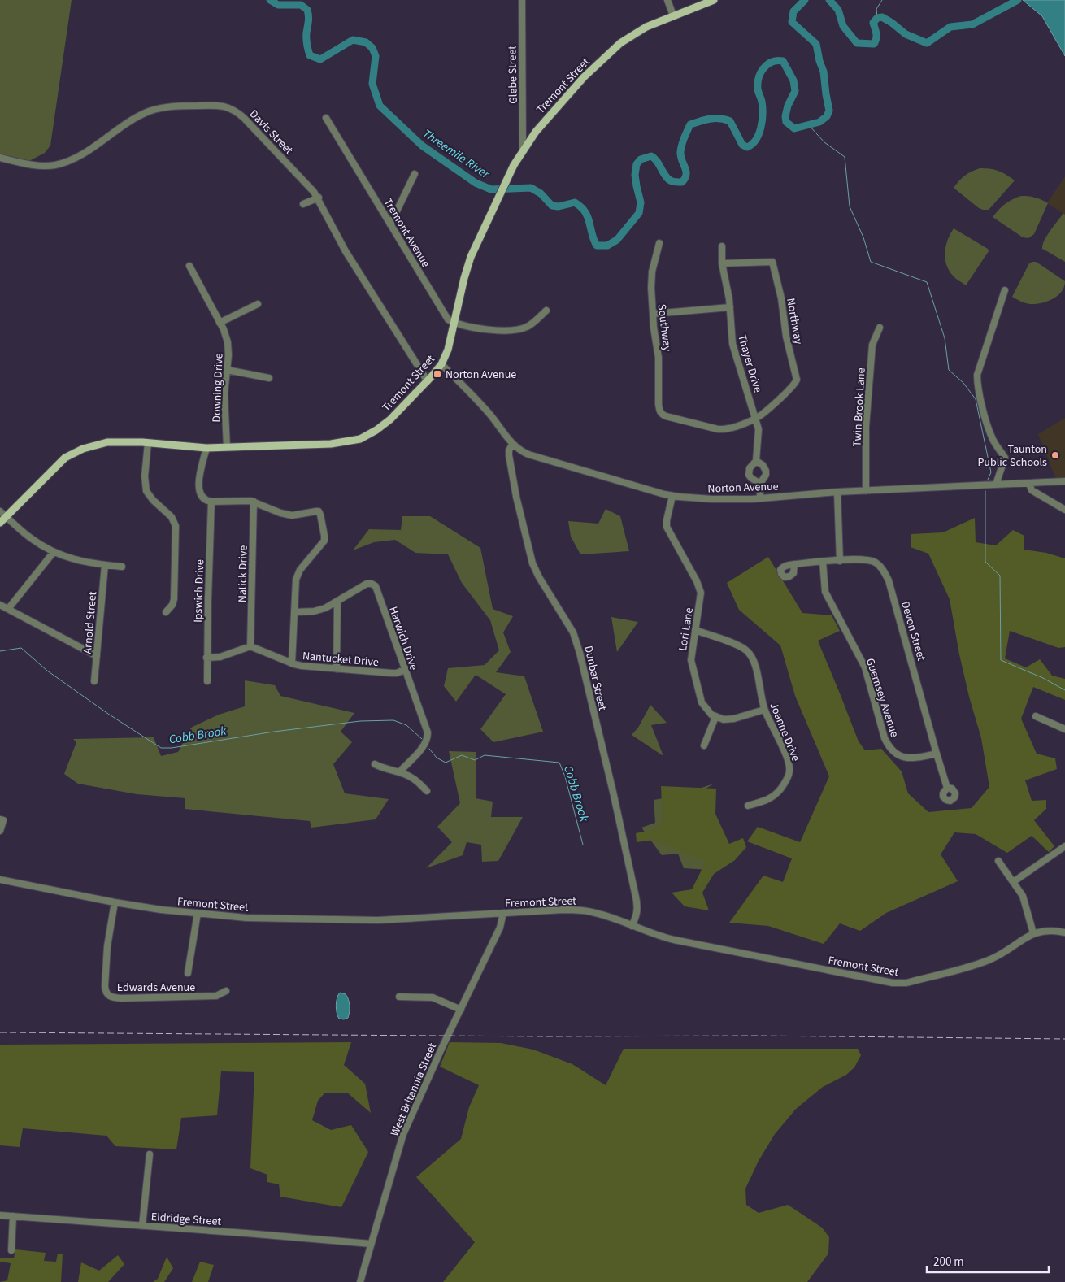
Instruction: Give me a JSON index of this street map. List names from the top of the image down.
{
  "streets": {
    "main road": ["Tremont Street"],
    "street": [
      "Glebe Street",
      "Davis Street",
      "Tremont Avenue",
      "Northway",
      "Southway",
      "Thayer Drive",
      "Downing Drive",
      "Twin Brook Lane",
      "Norton Avenue",
      "Natick Drive",
      "Ipswich Drive",
      "Arnold Street",
      "Lori Lane",
      "Devon Street",
      "Harwich Drive",
      "Nantucket Drive",
      "Dunbar Street",
      "Guernsey Avenue",
      "Joanne Drive",
      "Fremont Street",
      "Edwards Avenue",
      "West Britannia Street",
      "Eldridge Street"
    ]
  },
  "crossings": [
    ["Glebe Street", "Tremont Street"],
    ["Tremont Street", "Davis Street"],
    ["Tremont Street", "Tremont Avenue"],
    ["Tremont Street", "Downing Drive"],
    ["Tremont Street", "Norton Avenue"],
    ["Northway", "Southway"],
    ["Northway", "Thayer Drive"],
    ["Southway", "Thayer Drive"],
    ["Twin Brook Lane", "Norton Avenue"],
    ["Norton Avenue", "Lori Lane"],
    ["Norton Avenue", "Dunbar Street"],
    ["Natick Drive", "Nantucket Drive"],
    ["Lori Lane", "Joanne Drive"],
    ["Devon Street", "Guernsey Avenue"],
    ["Harwich Drive", "Nantucket Drive"],
    ["Dunbar Street", "Fremont Street"],
    ["Fremont Street", "Edwards Avenue"],
    ["Fremont Street", "West Britannia Street"],
    ["West Britannia Street", "Eldridge Street"]
  ],
  "water": ["Threemile River", "Cobb Brook"],
  "places": {
    "transit": ["Norton Avenue"],
    "other": ["Taunton Public Schools"]
  },
  "scale_bar": "200 m"
}
